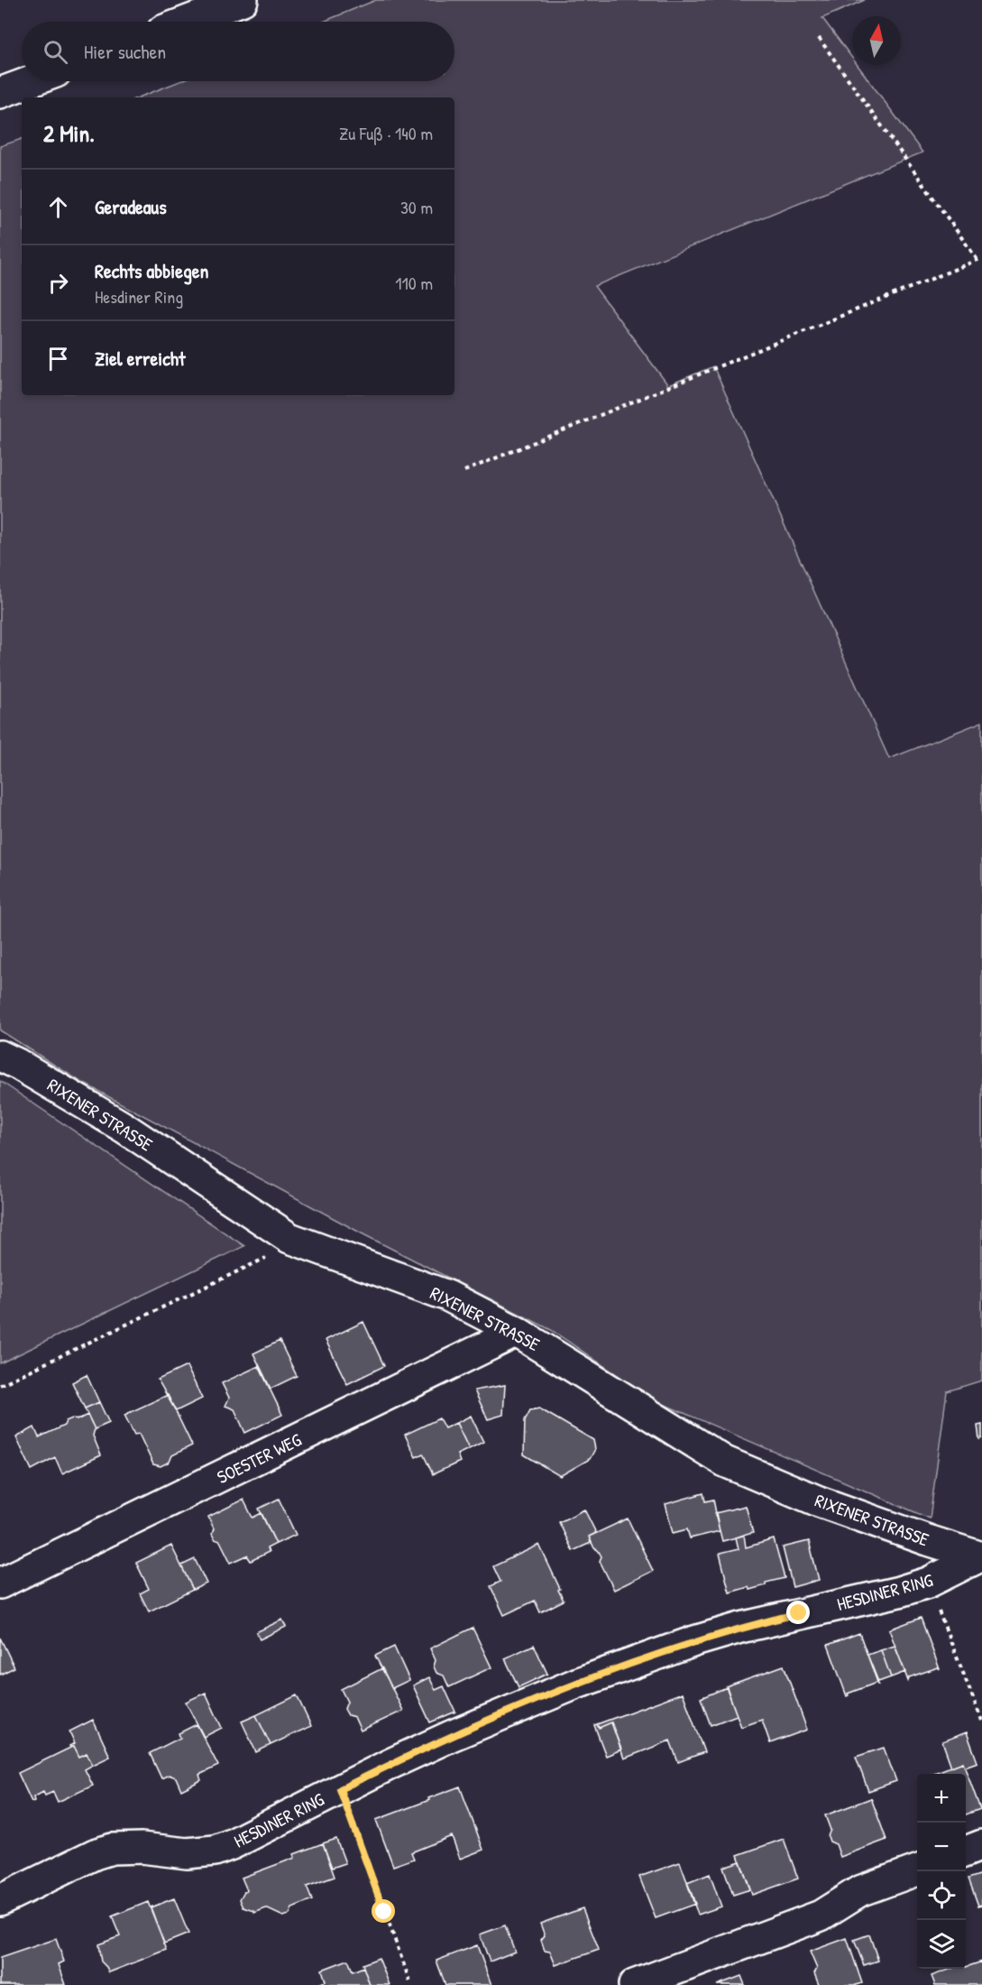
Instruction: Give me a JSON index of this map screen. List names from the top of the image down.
{
  "streets": {
    "street": ["RIXENER STRASSE", "SOESTER WEG", "HESDINER RING"]
  },
  "crossings": [
    ["RIXENER STRASSE", "SOESTER WEG"],
    ["RIXENER STRASSE", "HESDINER RING"]
  ],
  "north": "top",
  "page": {
    "search": "Hier suchen",
    "heading": ["2 Min.", "Zu Fuß · 140 m"],
    "list": [
      ["Geradeaus", "30 m"],
      ["Rechts abbiegen", "Hesdiner Ring", "110 m"],
      "Ziel erreicht"
    ],
    "map_buttons": ["+", "−"]
  }
}
